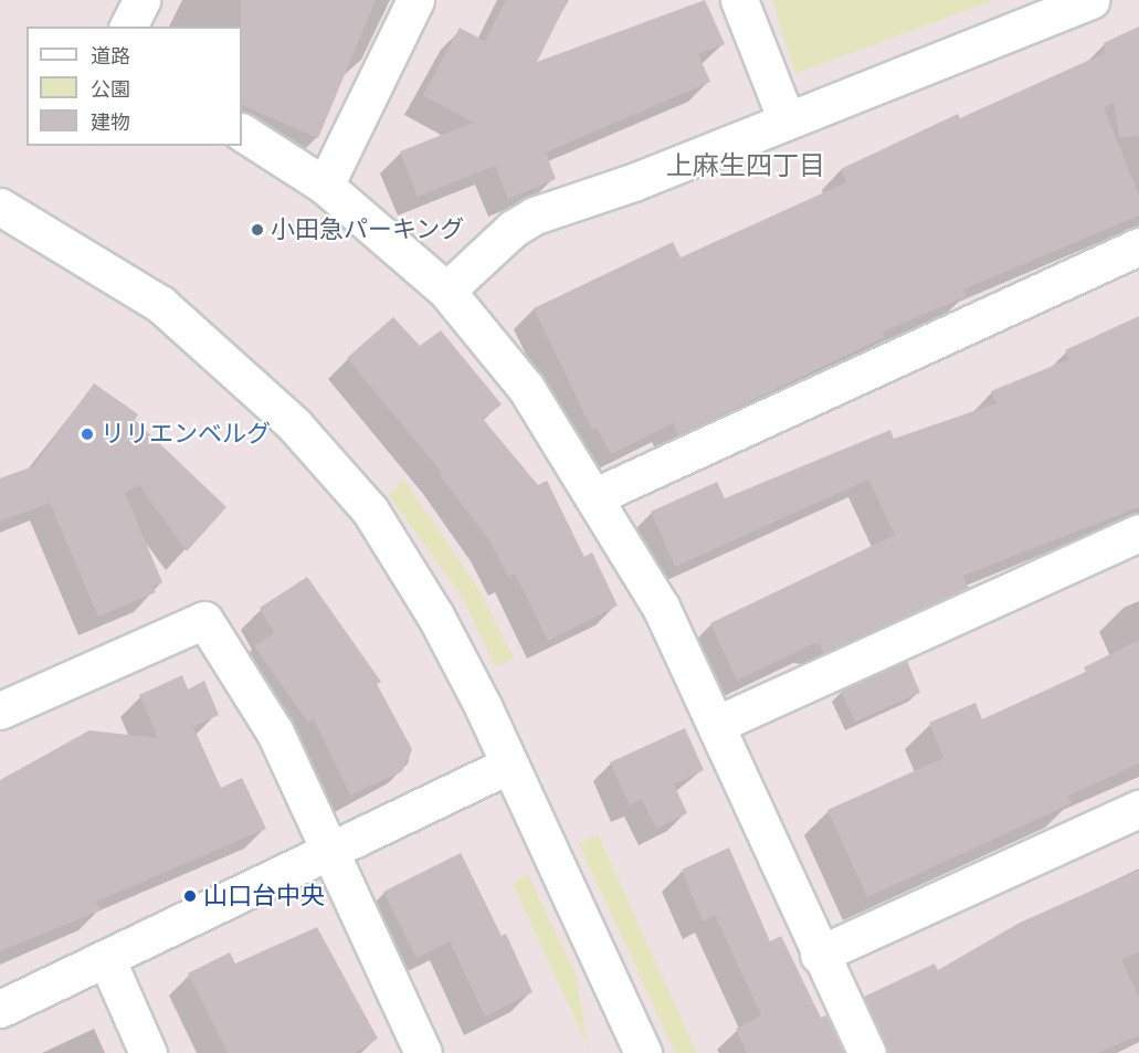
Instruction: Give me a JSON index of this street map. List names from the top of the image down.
{
  "districts": ["上麻生四丁目"],
  "places": ["小田急パーキング", "リリエンベルグ", "山口台中央"],
  "legend": ["道路", "公園", "建物"]
}
